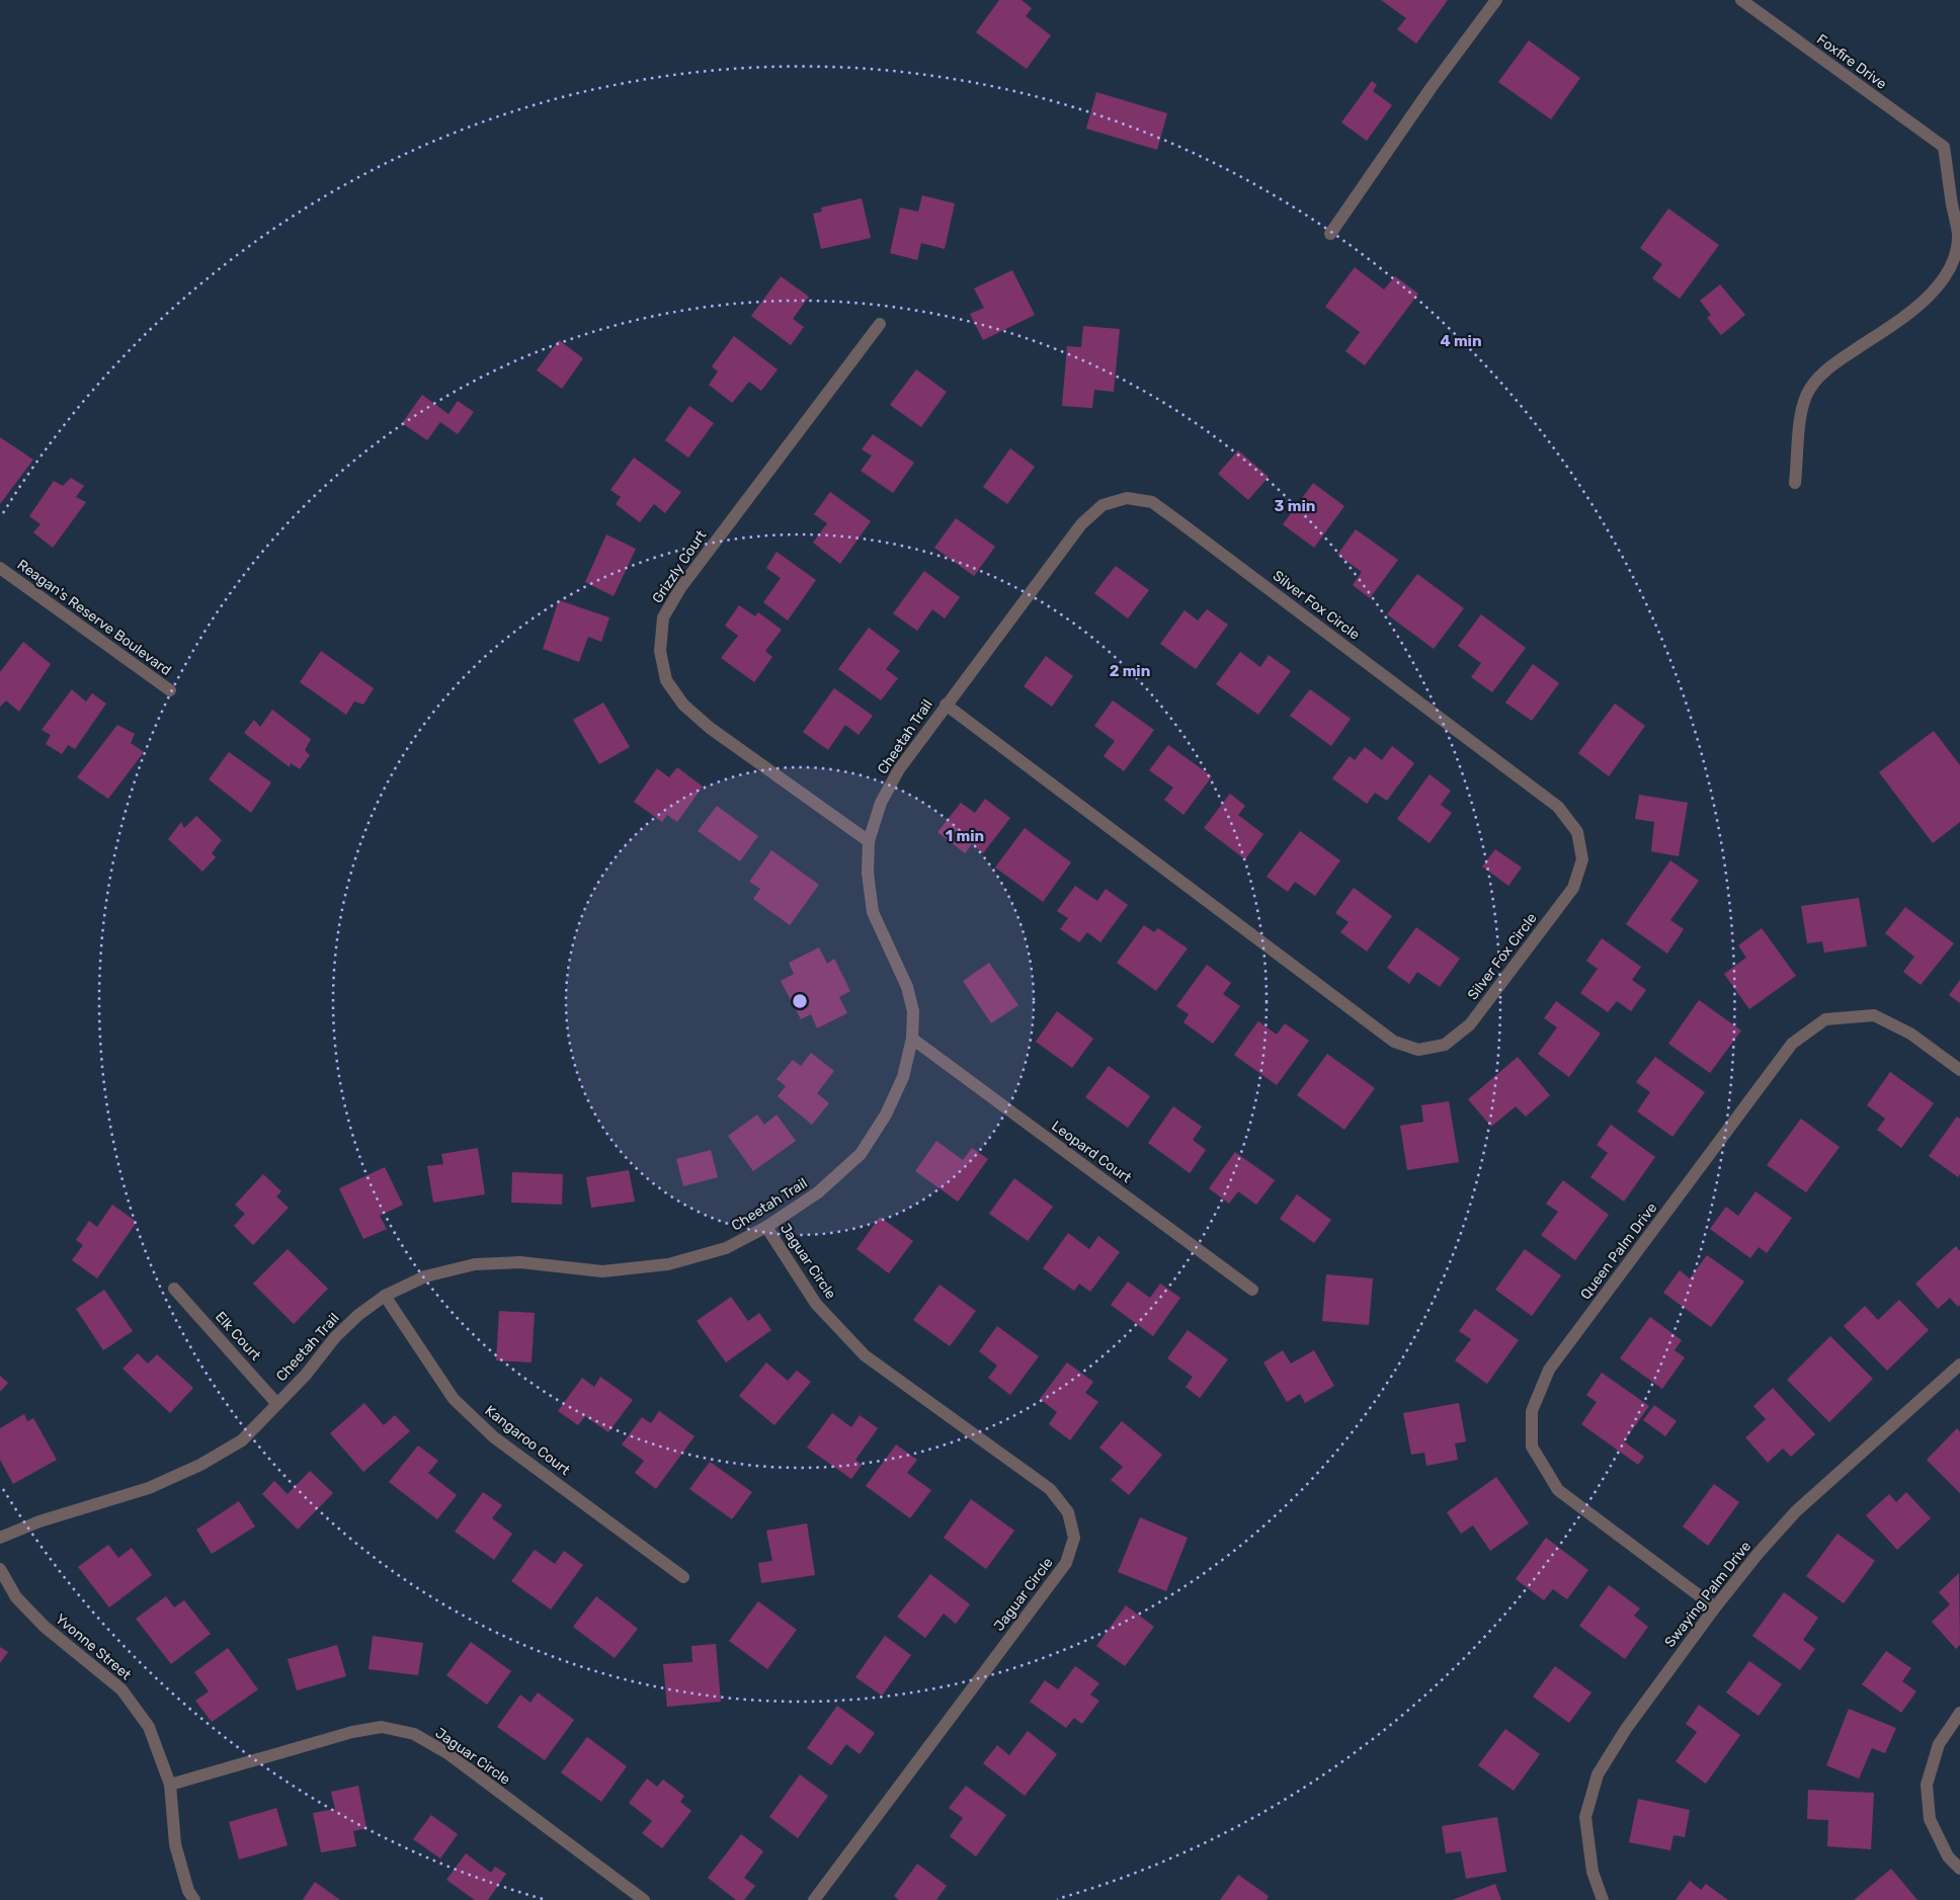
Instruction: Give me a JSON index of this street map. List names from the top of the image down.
{
  "streets": {
    "street": [
      "Foxfire Drive",
      "Grizzly Court",
      "Silver Fox Circle",
      "Reagan's Reserve Boulevard",
      "Cheetah Trail",
      "Leopard Court",
      "Queen Palm Drive",
      "Jaguar Circle",
      "Elk Court",
      "Kangaroo Court",
      "Swaying Palm Drive",
      "Yvonne Street"
    ]
  },
  "crossings": [
    ["Grizzly Court", "Cheetah Trail"],
    ["Silver Fox Circle", "Cheetah Trail"],
    ["Cheetah Trail", "Leopard Court"],
    ["Cheetah Trail", "Jaguar Circle"],
    ["Cheetah Trail", "Elk Court"],
    ["Cheetah Trail", "Kangaroo Court"],
    ["Queen Palm Drive", "Swaying Palm Drive"],
    ["Jaguar Circle", "Yvonne Street"]
  ],
  "rings": [
    "4 min",
    "3 min",
    "2 min",
    "1 min"
  ]
}
